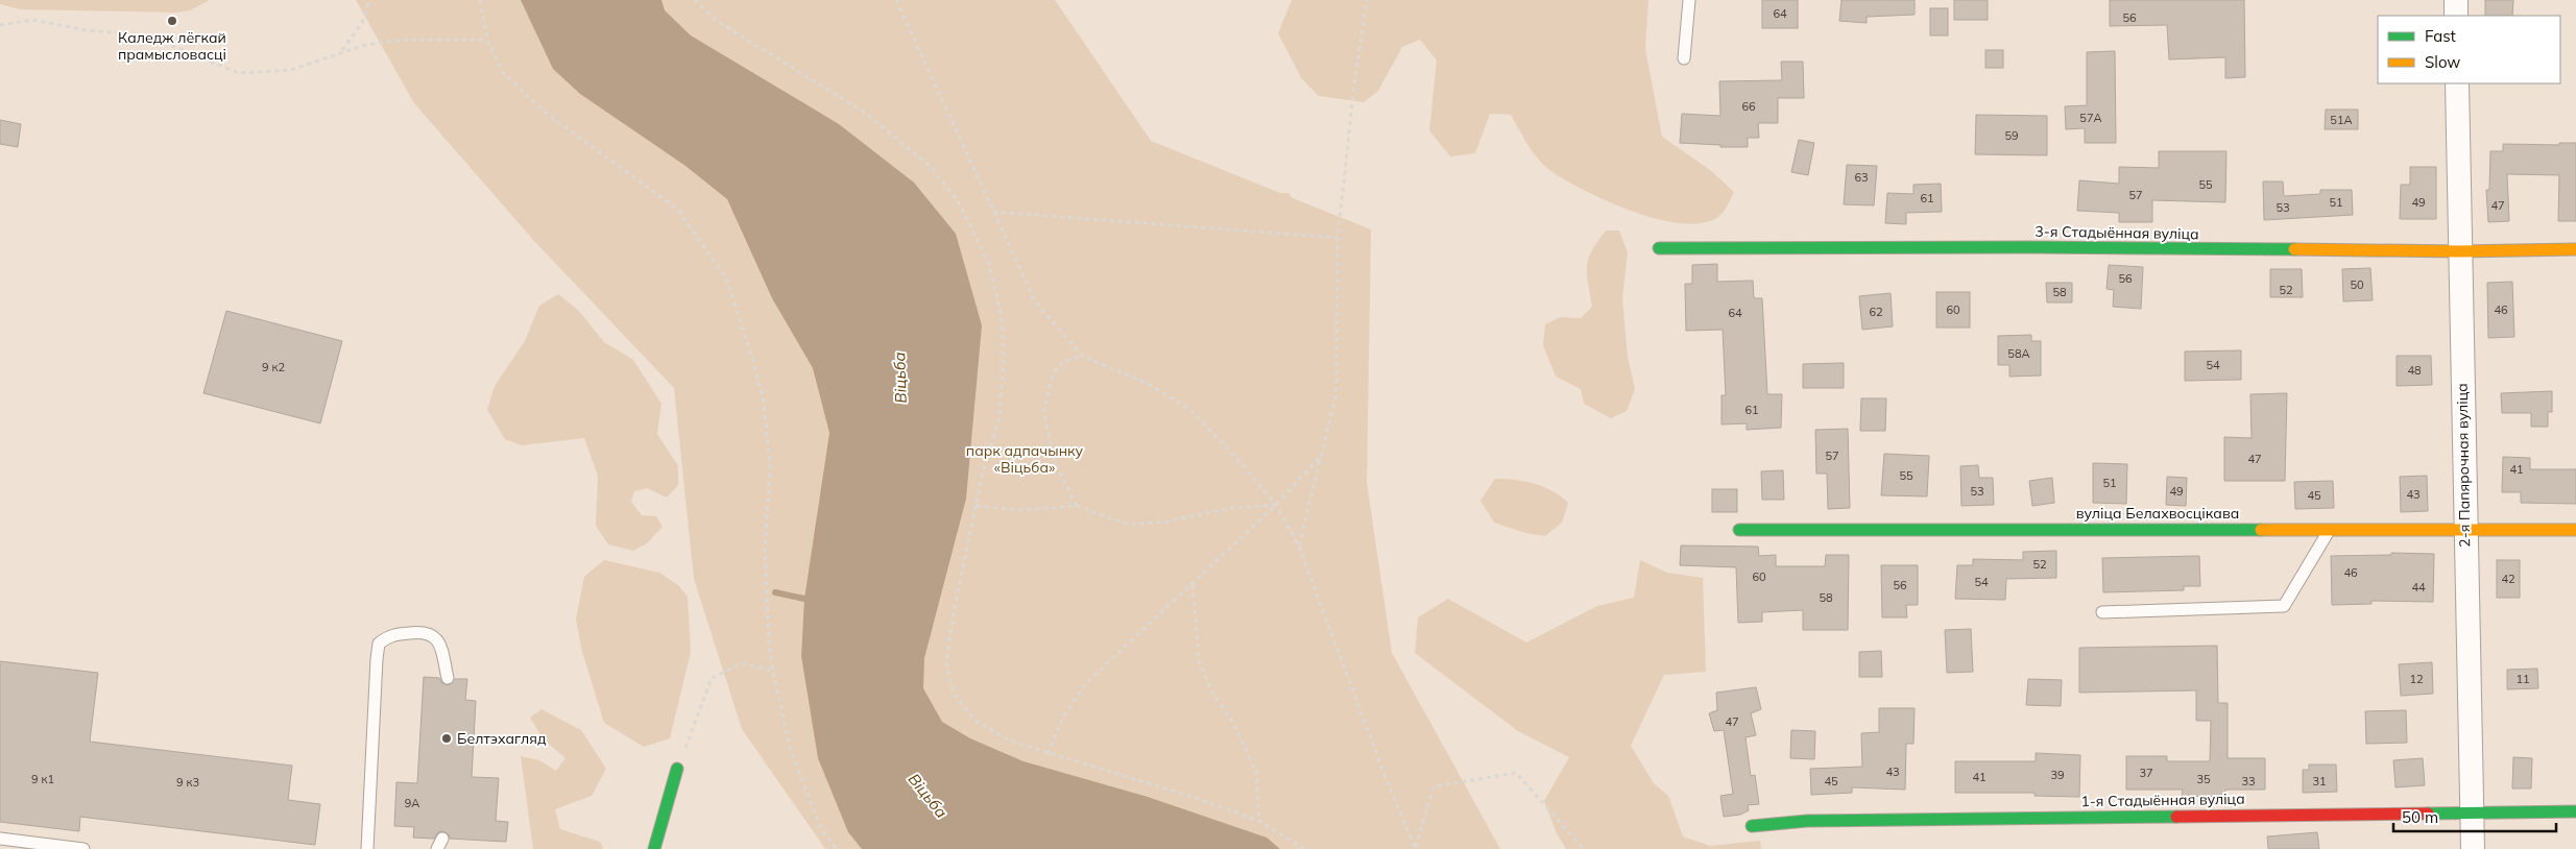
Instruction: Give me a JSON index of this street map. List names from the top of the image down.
{
  "streets": {
    "street": [
      "3-я Стадыённая вуліца",
      "2-я Папярочная вуліца",
      "вуліца Белахвосцікава",
      "1-я Стадыённая вуліца"
    ]
  },
  "crossings": [
    ["3-я Стадыённая вуліца", "2-я Папярочная вуліца"],
    ["2-я Папярочная вуліца", "вуліца Белахвосцікава"],
    ["2-я Папярочная вуліца", "1-я Стадыённая вуліца"]
  ],
  "water": ["Віцьба"],
  "parks": ["парк адпачынку «Віцьба»"],
  "places": ["Каледж лёгкай прамысловасці", "Белтэхагляд"],
  "house_numbers": [
    "64",
    "56",
    "66",
    "57А",
    "51А",
    "59",
    "63",
    "55",
    "57",
    "61",
    "51",
    "49",
    "47",
    "53",
    "56",
    "50",
    "52",
    "58",
    "60",
    "46",
    "62",
    "64",
    "58А",
    "54",
    "9 к2",
    "48",
    "61",
    "57",
    "47",
    "41",
    "55",
    "51",
    "53",
    "49",
    "43",
    "45",
    "52",
    "46",
    "60",
    "42",
    "54",
    "56",
    "44",
    "58",
    "12",
    "11",
    "47",
    "43",
    "37",
    "39",
    "41",
    "9 к1",
    "35",
    "45",
    "33",
    "31",
    "9 к3",
    "9А"
  ],
  "legend": ["Fast", "Slow"],
  "scale_bar": "50 m"
}
